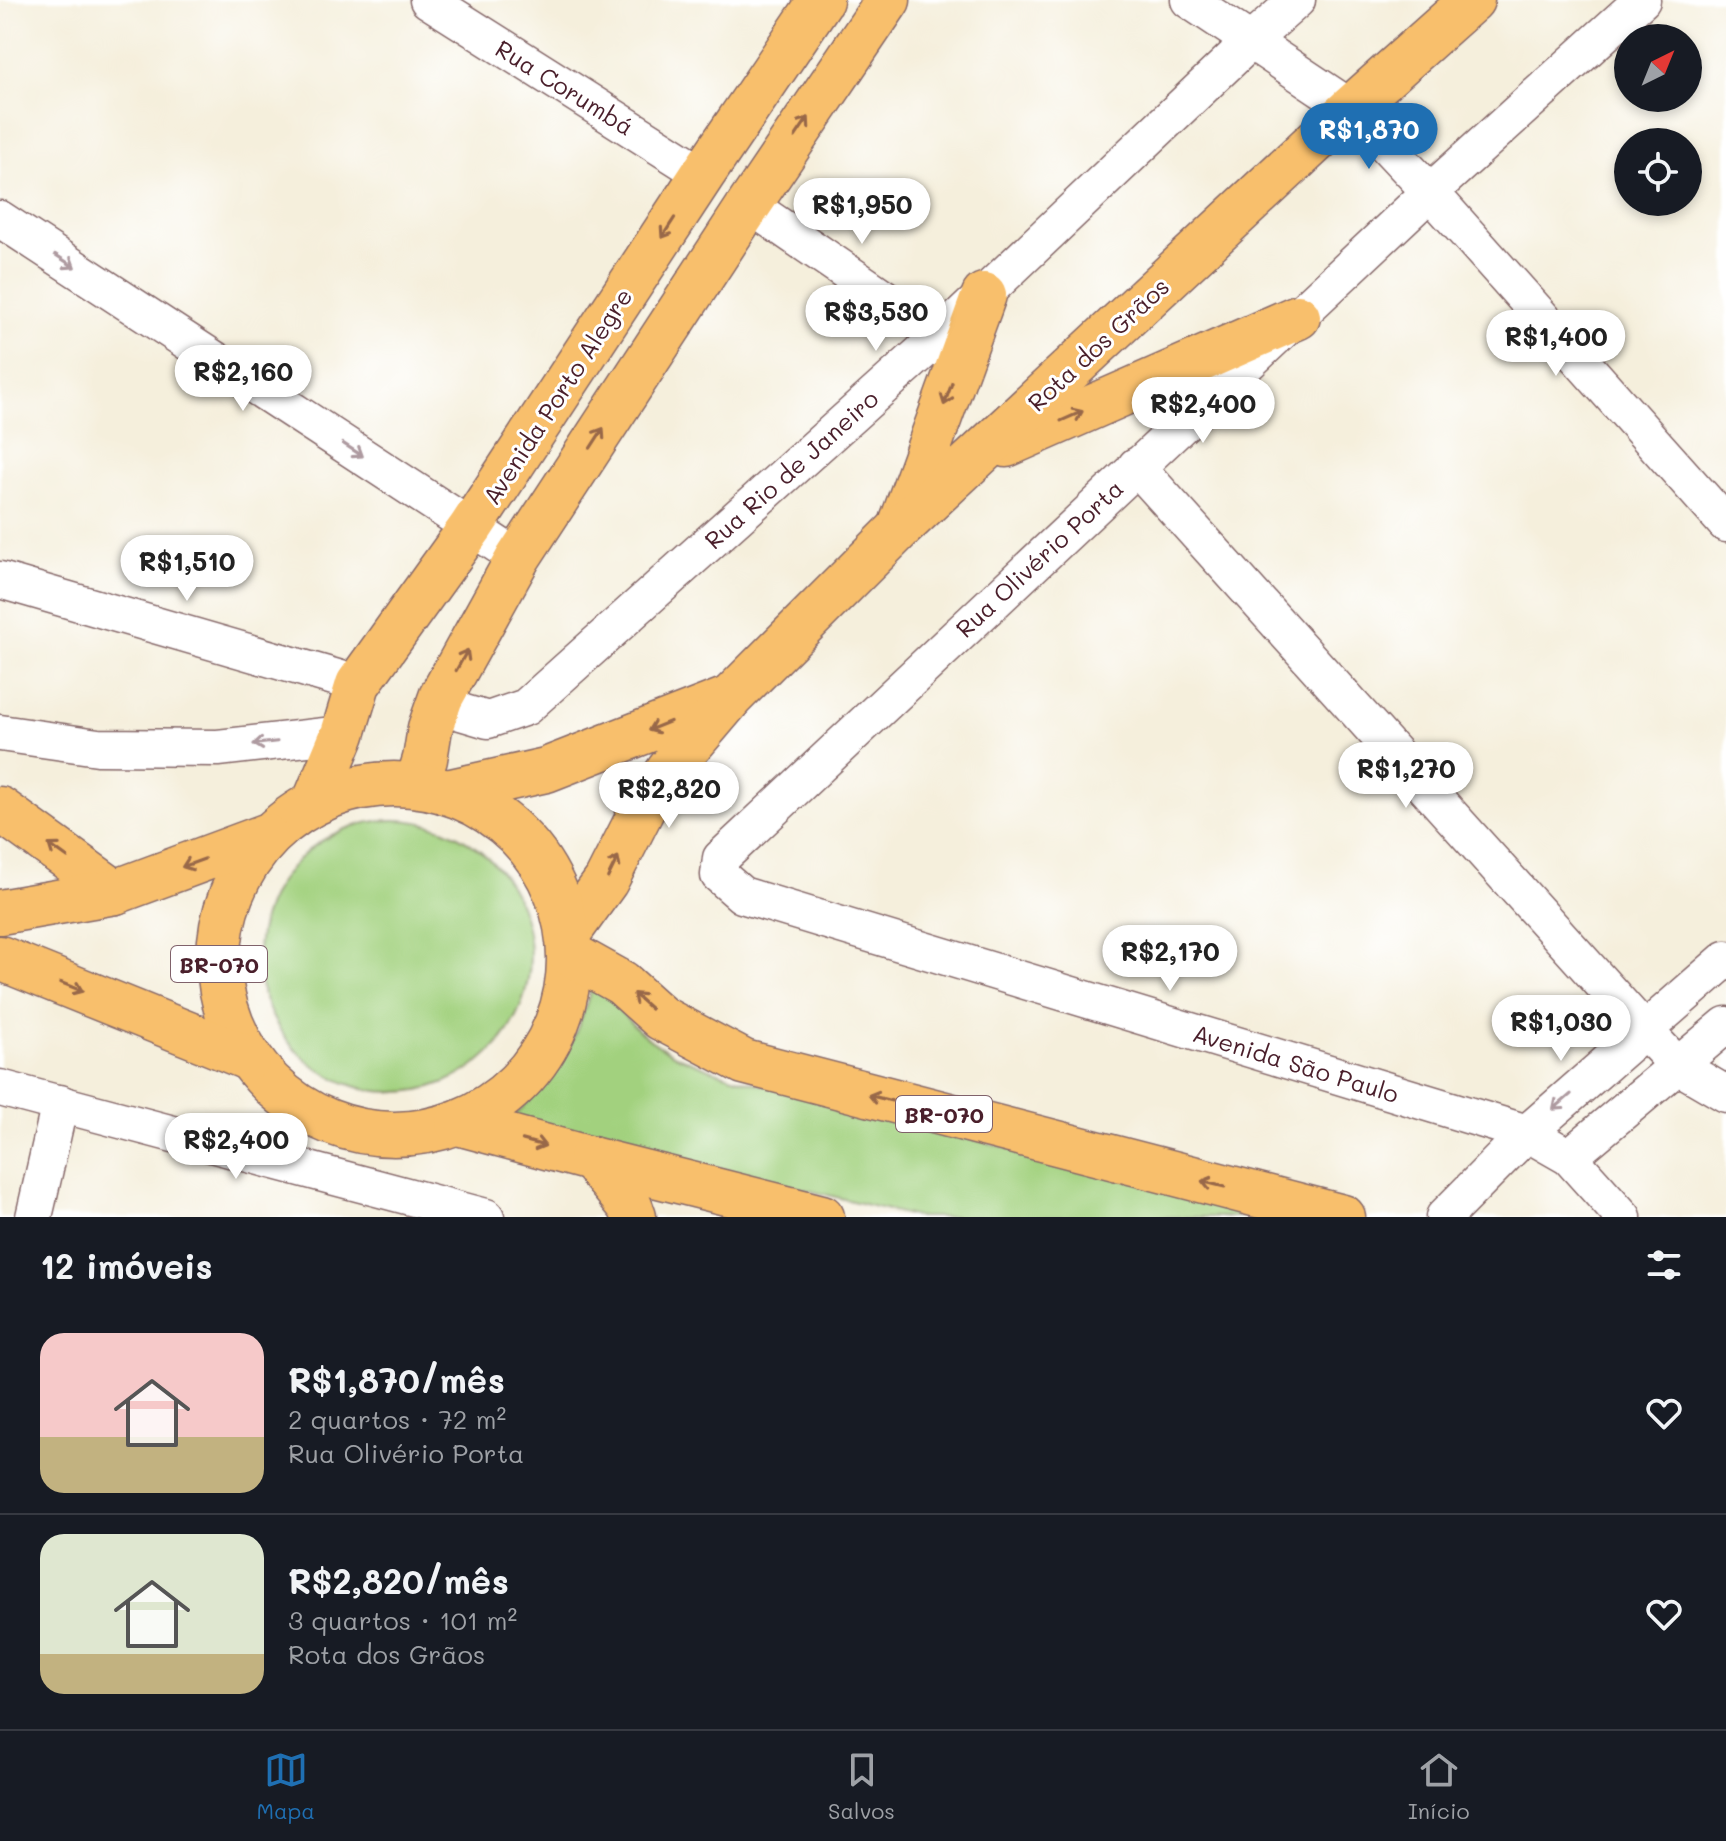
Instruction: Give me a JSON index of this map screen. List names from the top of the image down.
{
  "streets": {
    "main road": ["Rota dos Grãos", "Avenida Porto Alegre", "BR-070"],
    "street": [
      "Rua Corumbá",
      "Rua Rio de Janeiro",
      "Rua Olivério Porta",
      "Avenida São Paulo"
    ]
  },
  "crossings": [
    ["Rua Corumbá", "Avenida Porto Alegre"],
    ["Rota dos Grãos", "BR-070"],
    ["Avenida Porto Alegre", "BR-070"],
    ["Rua Olivério Porta", "Avenida São Paulo"]
  ],
  "north": "top right",
  "page": {
    "price": [
      "R$1,870",
      "R$1,950",
      "R$3,530",
      "R$1,400",
      "R$2,160",
      "R$2,400",
      "R$1,510",
      "R$1,270",
      "R$2,820",
      "R$2,170",
      "R$1,030",
      "R$2,400"
    ],
    "heading": "12 imóveis",
    "list": [
      {
        "name": "R$1,870/mês",
        "note": "2 quartos · 72 m² · Rua Olivério Porta"
      },
      {
        "name": "R$2,820/mês",
        "note": "3 quartos · 101 m² · Rota dos Grãos"
      }
    ],
    "tabs": ["Mapa", "Salvos", "Início"]
  }
}
